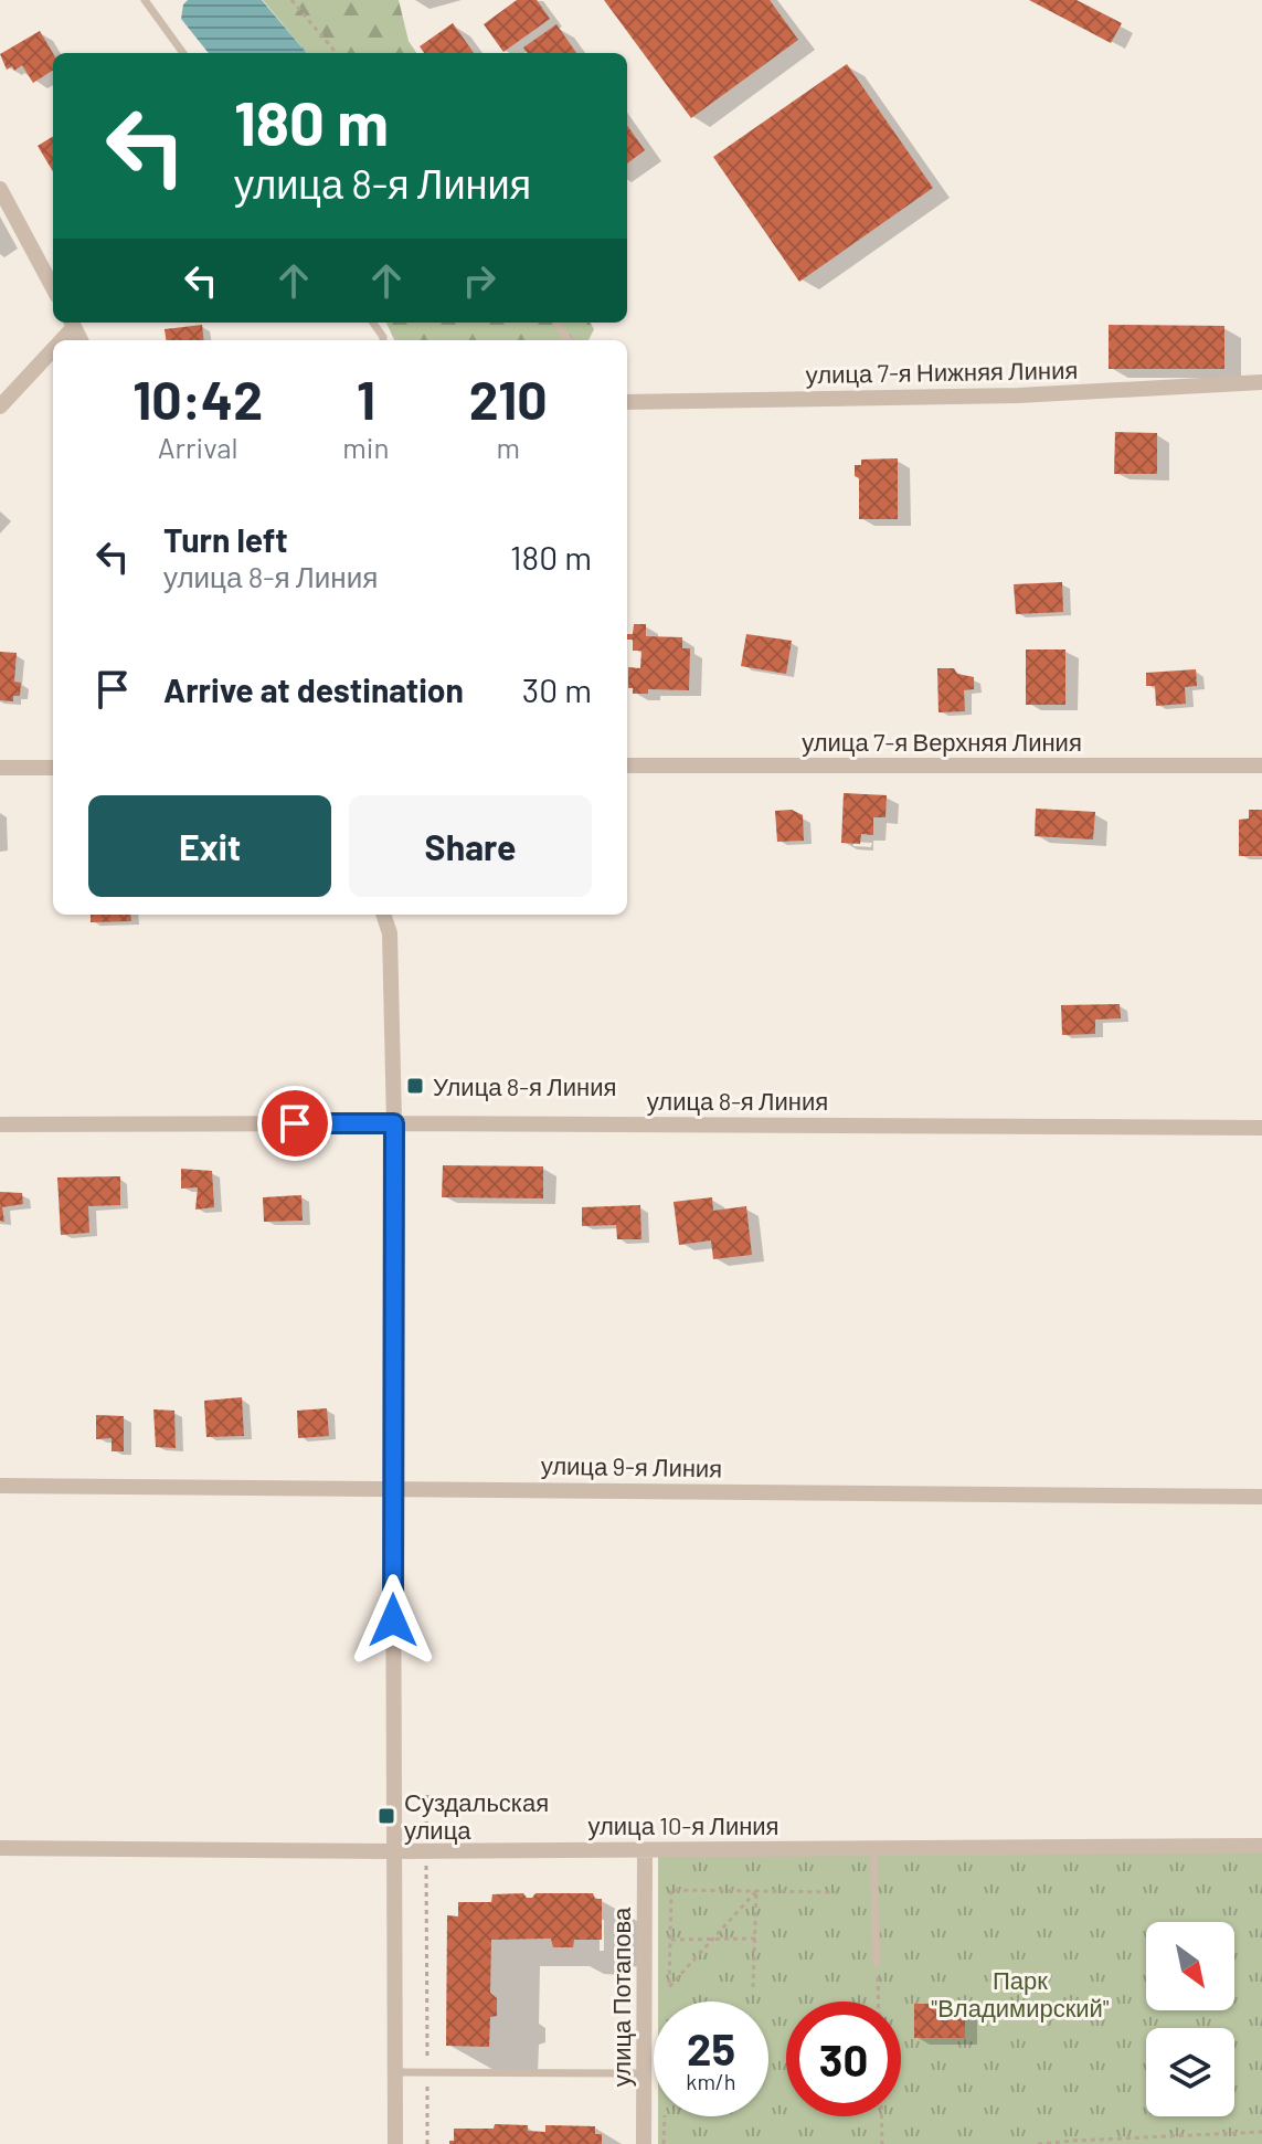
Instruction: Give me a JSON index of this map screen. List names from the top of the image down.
{
  "streets": {
    "street": [
      "улица 7-я Нижняя Линия",
      "улица 7-я Верхняя Линия",
      "улица 8-я Линия",
      "улица 9-я Линия",
      "улица 10-я Линия",
      "улица Потапова"
    ]
  },
  "crossings": [
    ["улица 10-я Линия", "улица Потапова"]
  ],
  "parks": ["Парк \"Владимирский\""],
  "places": {
    "transit": ["Улица 8-я Линия", "Суздальская улица"]
  },
  "north": "bottom right",
  "page": {
    "turn": ["180 m", "улица 8-я Линия"],
    "eta": [
      "10:42",
      "Arrival",
      "1",
      "min",
      "210",
      "m"
    ],
    "list": [
      {
        "name": "Turn left",
        "note": "улица 8-я Линия",
        "value": "180 m"
      },
      {
        "name": "Arrive at destination",
        "value": "30 m"
      }
    ],
    "buttons": ["Exit", "Share"],
    "speed": "25 km/h",
    "limit": "30"
  }
}
